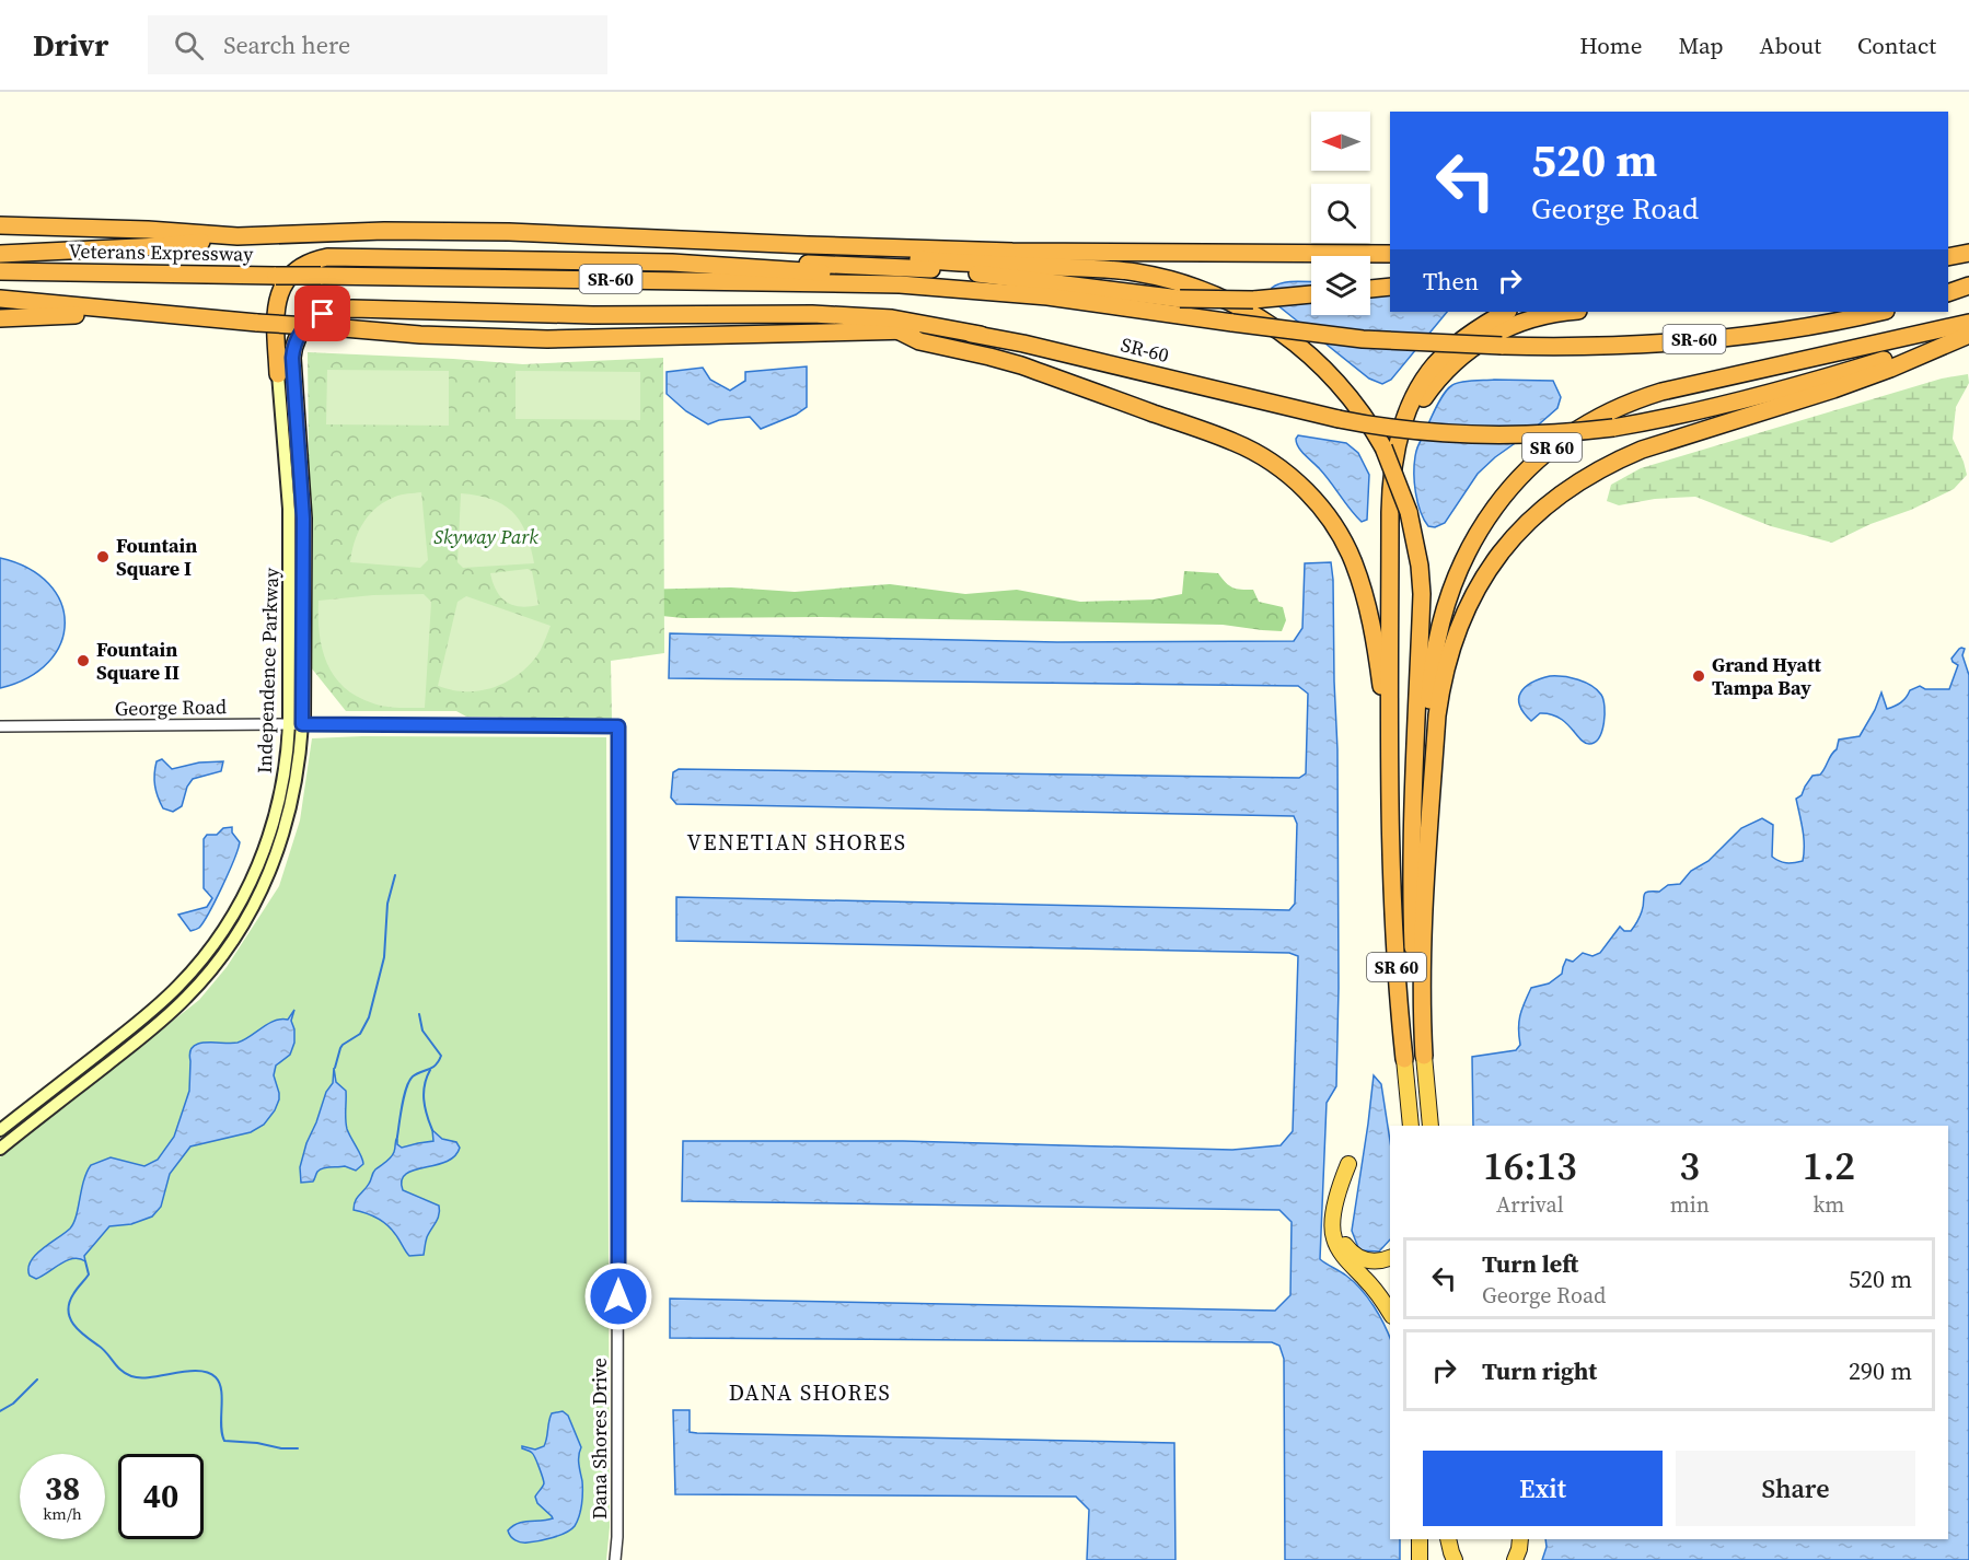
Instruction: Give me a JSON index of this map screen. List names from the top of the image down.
{
  "streets": {
    "highway": ["Veterans Expressway", "SR-60", "SR 60"],
    "main road": ["Independence Parkway"],
    "street": ["George Road", "Dana Shores Drive"]
  },
  "crossings": [
    ["Veterans Expressway", "SR-60"],
    ["SR-60", "SR 60"],
    ["Independence Parkway", "George Road"],
    ["George Road", "Dana Shores Drive"]
  ],
  "districts": ["VENETIAN SHORES", "DANA SHORES"],
  "parks": ["Skyway Park"],
  "places": ["Fountain Square I", "Fountain Square II", "Grand Hyatt Tampa Bay"],
  "north": "left",
  "page": {
    "header": "Drivr",
    "search": "Search here",
    "nav": [
      "Home",
      "Map",
      "About",
      "Contact"
    ],
    "turn": ["520 m", "George Road"],
    "then": "Then",
    "eta": [
      "16:13",
      "Arrival",
      "3",
      "min",
      "1.2",
      "km"
    ],
    "list": [
      {
        "name": "Turn left",
        "note": "George Road",
        "value": "520 m"
      },
      {
        "name": "Turn right",
        "value": "290 m"
      }
    ],
    "buttons": ["Exit", "Share"],
    "speed": "38 km/h",
    "limit": "40"
  }
}
